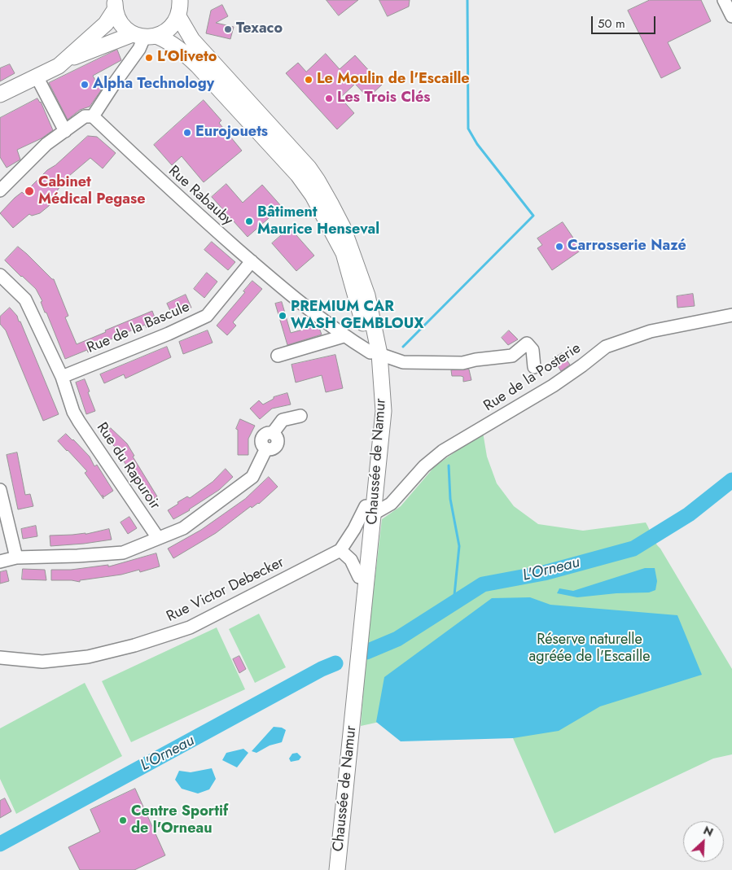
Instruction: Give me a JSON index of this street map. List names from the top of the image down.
{
  "streets": {
    "main road": ["Chaussée de Namur"],
    "street": [
      "Rue Rabauby",
      "Rue de la Bascule",
      "Rue de la Posterie",
      "Rue du Rapuroir",
      "Rue Victor Debecker"
    ]
  },
  "crossings": [
    ["Rue Rabauby", "Rue de la Bascule"],
    ["Rue Rabauby", "Chaussée de Namur"],
    ["Rue de la Bascule", "Rue du Rapuroir"],
    ["Rue de la Posterie", "Chaussée de Namur"]
  ],
  "water": ["L'Orneau"],
  "parks": ["Réserve naturelle agréée de l'Escaille"],
  "places": [
    "Texaco",
    "L'Oliveto",
    "Le Moulin de l'Escaille",
    "Alpha Technology",
    "Les Trois Clés",
    "Eurojouets",
    "Cabinet Médical Pegase",
    "Bâtiment Maurice Henseval",
    "Carrosserie Nazé",
    "PREMIUM CAR WASH GEMBLOUX",
    "Centre Sportif de l'Orneau"
  ],
  "scale_bar": "50 m",
  "north": "top right"
}
